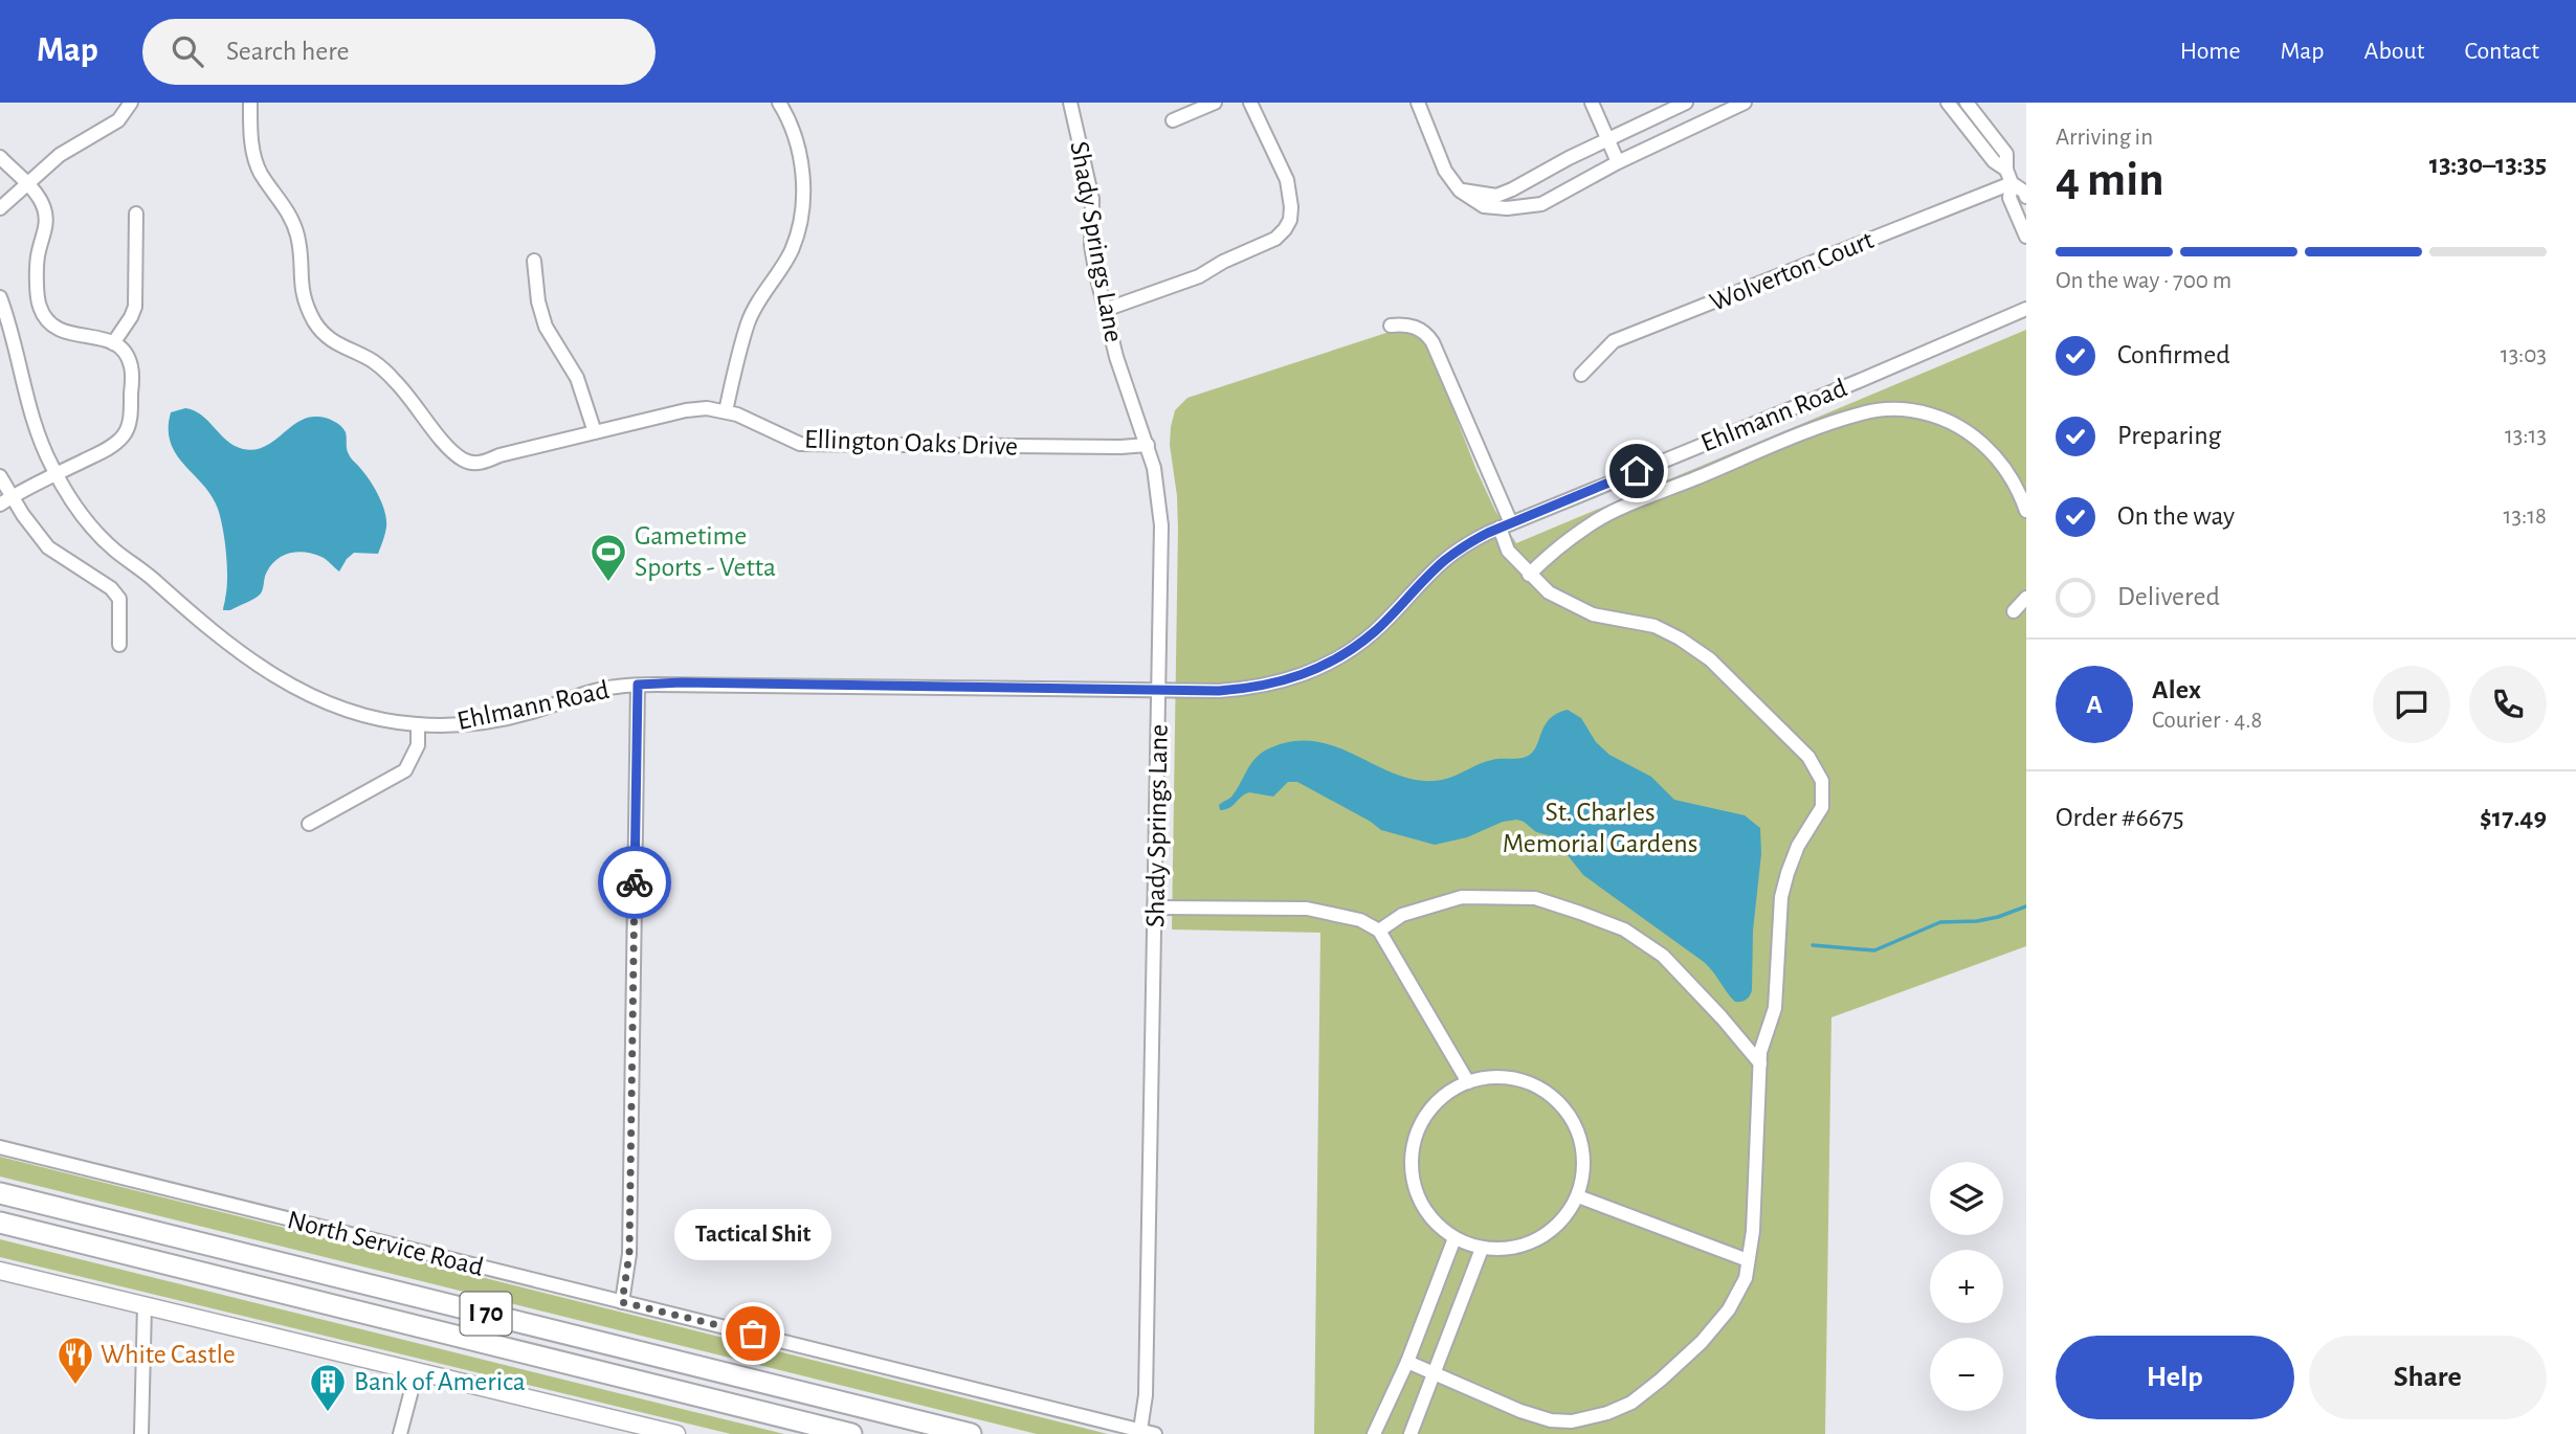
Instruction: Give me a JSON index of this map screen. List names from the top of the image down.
{
  "streets": {
    "highway": ["I 70"],
    "street": [
      "Shady Springs Lane",
      "Wolverton Court",
      "Ehlmann Road",
      "Ellington Oaks Drive",
      "North Service Road"
    ]
  },
  "crossings": [
    ["Shady Springs Lane", "Ehlmann Road"],
    ["Shady Springs Lane", "Ellington Oaks Drive"],
    ["Shady Springs Lane", "North Service Road"]
  ],
  "parks": ["St. Charles Memorial Gardens"],
  "places": {
    "sports": ["Gametime Sports - Vetta"],
    "other": ["Tactical Shit"],
    "restaurant": ["White Castle"],
    "building": ["Bank of America"]
  },
  "page": {
    "header": "Map",
    "search": "Search here",
    "nav": [
      "Home",
      "Map",
      "About",
      "Contact"
    ],
    "heading": ["4 min", "Arriving in", "13:30–13:35"],
    "panel": [
      "Alex",
      "Courier · 4.8",
      "Order #6675",
      "$17.49"
    ],
    "bar": "On the way · 700 m",
    "list": [
      ["Confirmed", "13:03"],
      ["Preparing", "13:13"],
      ["On the way", "13:18"],
      "Delivered"
    ],
    "round": "A",
    "map_buttons": ["+", "−"],
    "bubble": "Tactical Shit",
    "buttons": ["Help", "Share"]
  }
}
